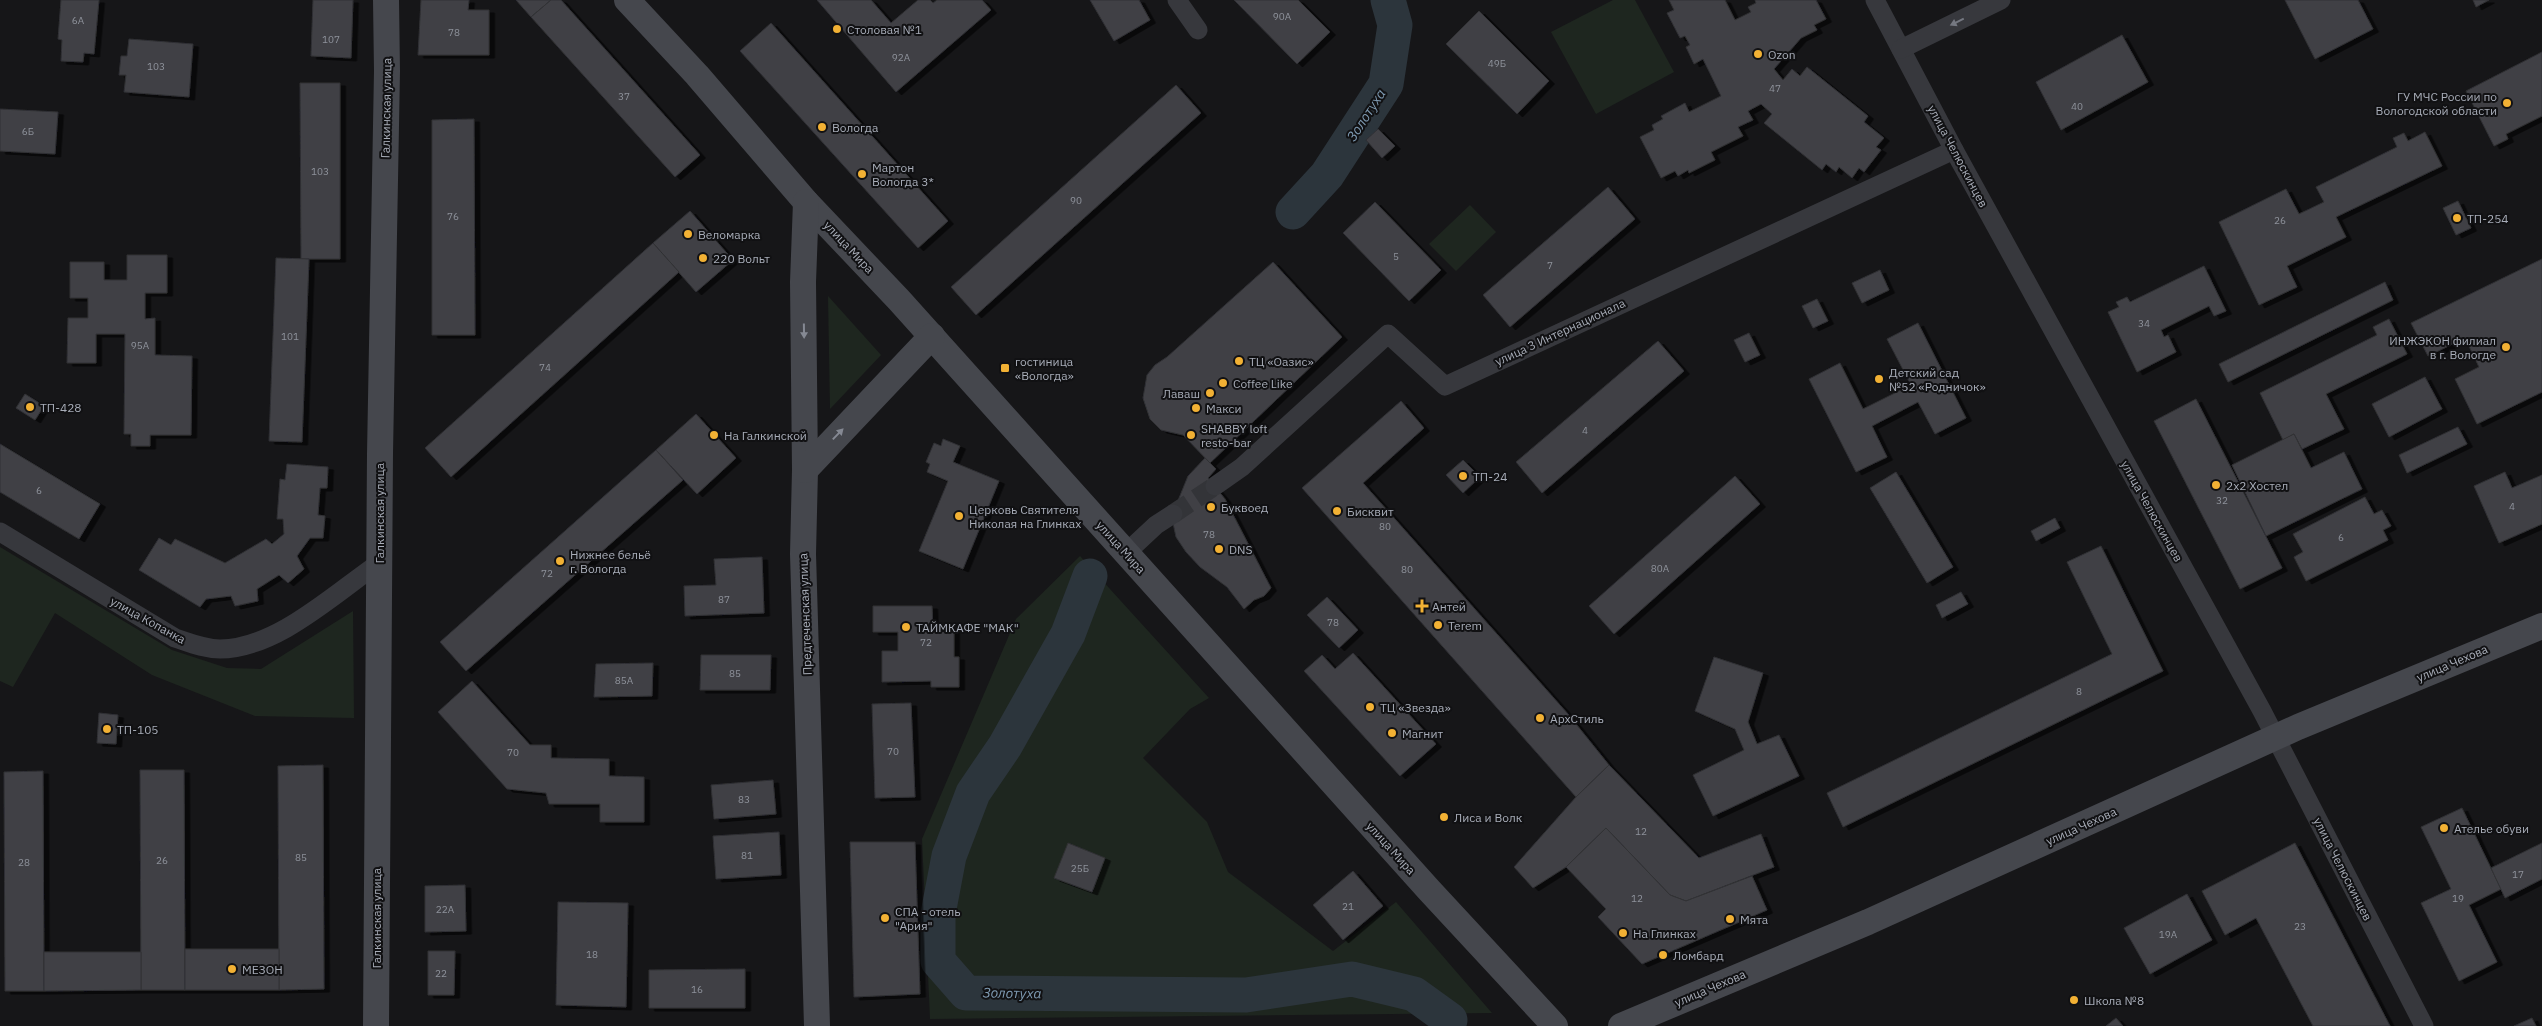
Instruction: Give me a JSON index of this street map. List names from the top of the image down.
{
  "streets": {
    "street": [
      "Галкинская улица",
      "улица Челюскинцев",
      "улица Мира",
      "улица 3 Интернационала",
      "Предтеченская улица",
      "улица Копанка",
      "улица Чехова"
    ]
  },
  "crossings": [
    ["Галкинская улица", "улица Копанка"],
    ["улица Челюскинцев", "улица 3 Интернационала"],
    ["улица Челюскинцев", "улица Чехова"],
    ["улица Мира", "Предтеченская улица"]
  ],
  "water": ["Золотуха"],
  "places": {
    "other": [
      "Столовая №1",
      "Ozon",
      "ГУ МЧС России по Вологодской области",
      "Вологда",
      "Мартон Вологда 3*",
      "ТП-254",
      "Веломарка",
      "220 Вольт",
      "ИНЖЭКОН филиал в г. Вологде",
      "ТЦ «Оазис»",
      "Детский сад №52 «Родничок»",
      "Coffee Like",
      "Лаваш",
      "ТП-428",
      "Макси",
      "На Галкинской",
      "SHABBY loft resto-bar",
      "ТП-24",
      "2x2 Хостел",
      "Буквоед",
      "Бисквит",
      "Церковь Святителя Николая на Глинках",
      "DNS",
      "Нижнее бельё г. Вологда",
      "Terem",
      "ТАЙМКАФЕ \"МАК\"",
      "ТЦ «Звезда»",
      "АрхСтиль",
      "ТП-105",
      "Магнит",
      "Лиса и Волк",
      "Ателье обуви",
      "СПА - отель \"Ария\"",
      "Мята",
      "На Глинках",
      "Ломбард",
      "МЕЗОН",
      "Школа №8"
    ],
    "transit": ["гостиница «Вологда»"],
    "health": ["Антей"]
  },
  "house_numbers": [
    "90А",
    "6А",
    "78",
    "107",
    "92А",
    "49Б",
    "103",
    "47",
    "37",
    "40",
    "6Б",
    "103",
    "90",
    "76",
    "26",
    "5",
    "7",
    "34",
    "101",
    "95А",
    "74",
    "4",
    "6",
    "32",
    "4",
    "80",
    "78",
    "6",
    "80А",
    "80",
    "72",
    "87",
    "78",
    "72",
    "85",
    "85А",
    "8",
    "70",
    "70",
    "83",
    "12",
    "81",
    "85",
    "26",
    "28",
    "25Б",
    "17",
    "12",
    "19",
    "21",
    "22А",
    "23",
    "19А",
    "18",
    "22",
    "16"
  ]
}
